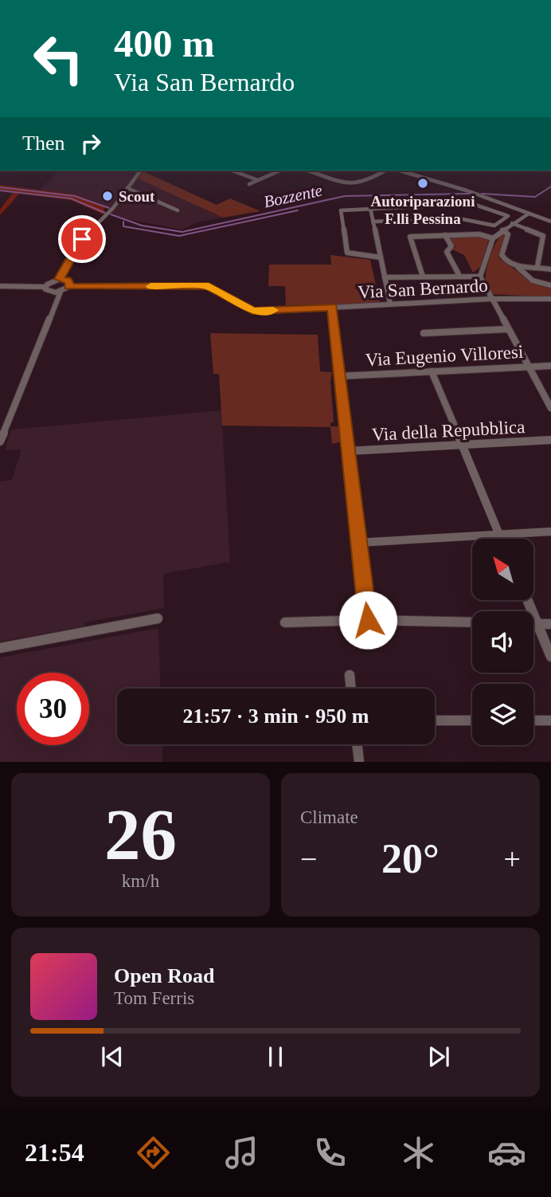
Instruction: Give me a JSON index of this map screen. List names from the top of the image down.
{
  "streets": {
    "street": ["Via San Bernardo", "Via Eugenio Villoresi", "Via della Repubblica"]
  },
  "water": ["Bozzente"],
  "places": ["Autoriparazioni F.lli Pessina", "Scout"],
  "north": "top left",
  "page": {
    "turn": ["400 m", "Via San Bernardo"],
    "then": "Then",
    "limit": "30",
    "trip": "21:57 · 3 min · 950 m",
    "tile": [
      ["26", "km/h"],
      "Climate"
    ],
    "heat": ["−", "20°", "+"],
    "song": ["Open Road", "Tom Ferris"],
    "tabs": "21:54"
  }
}
